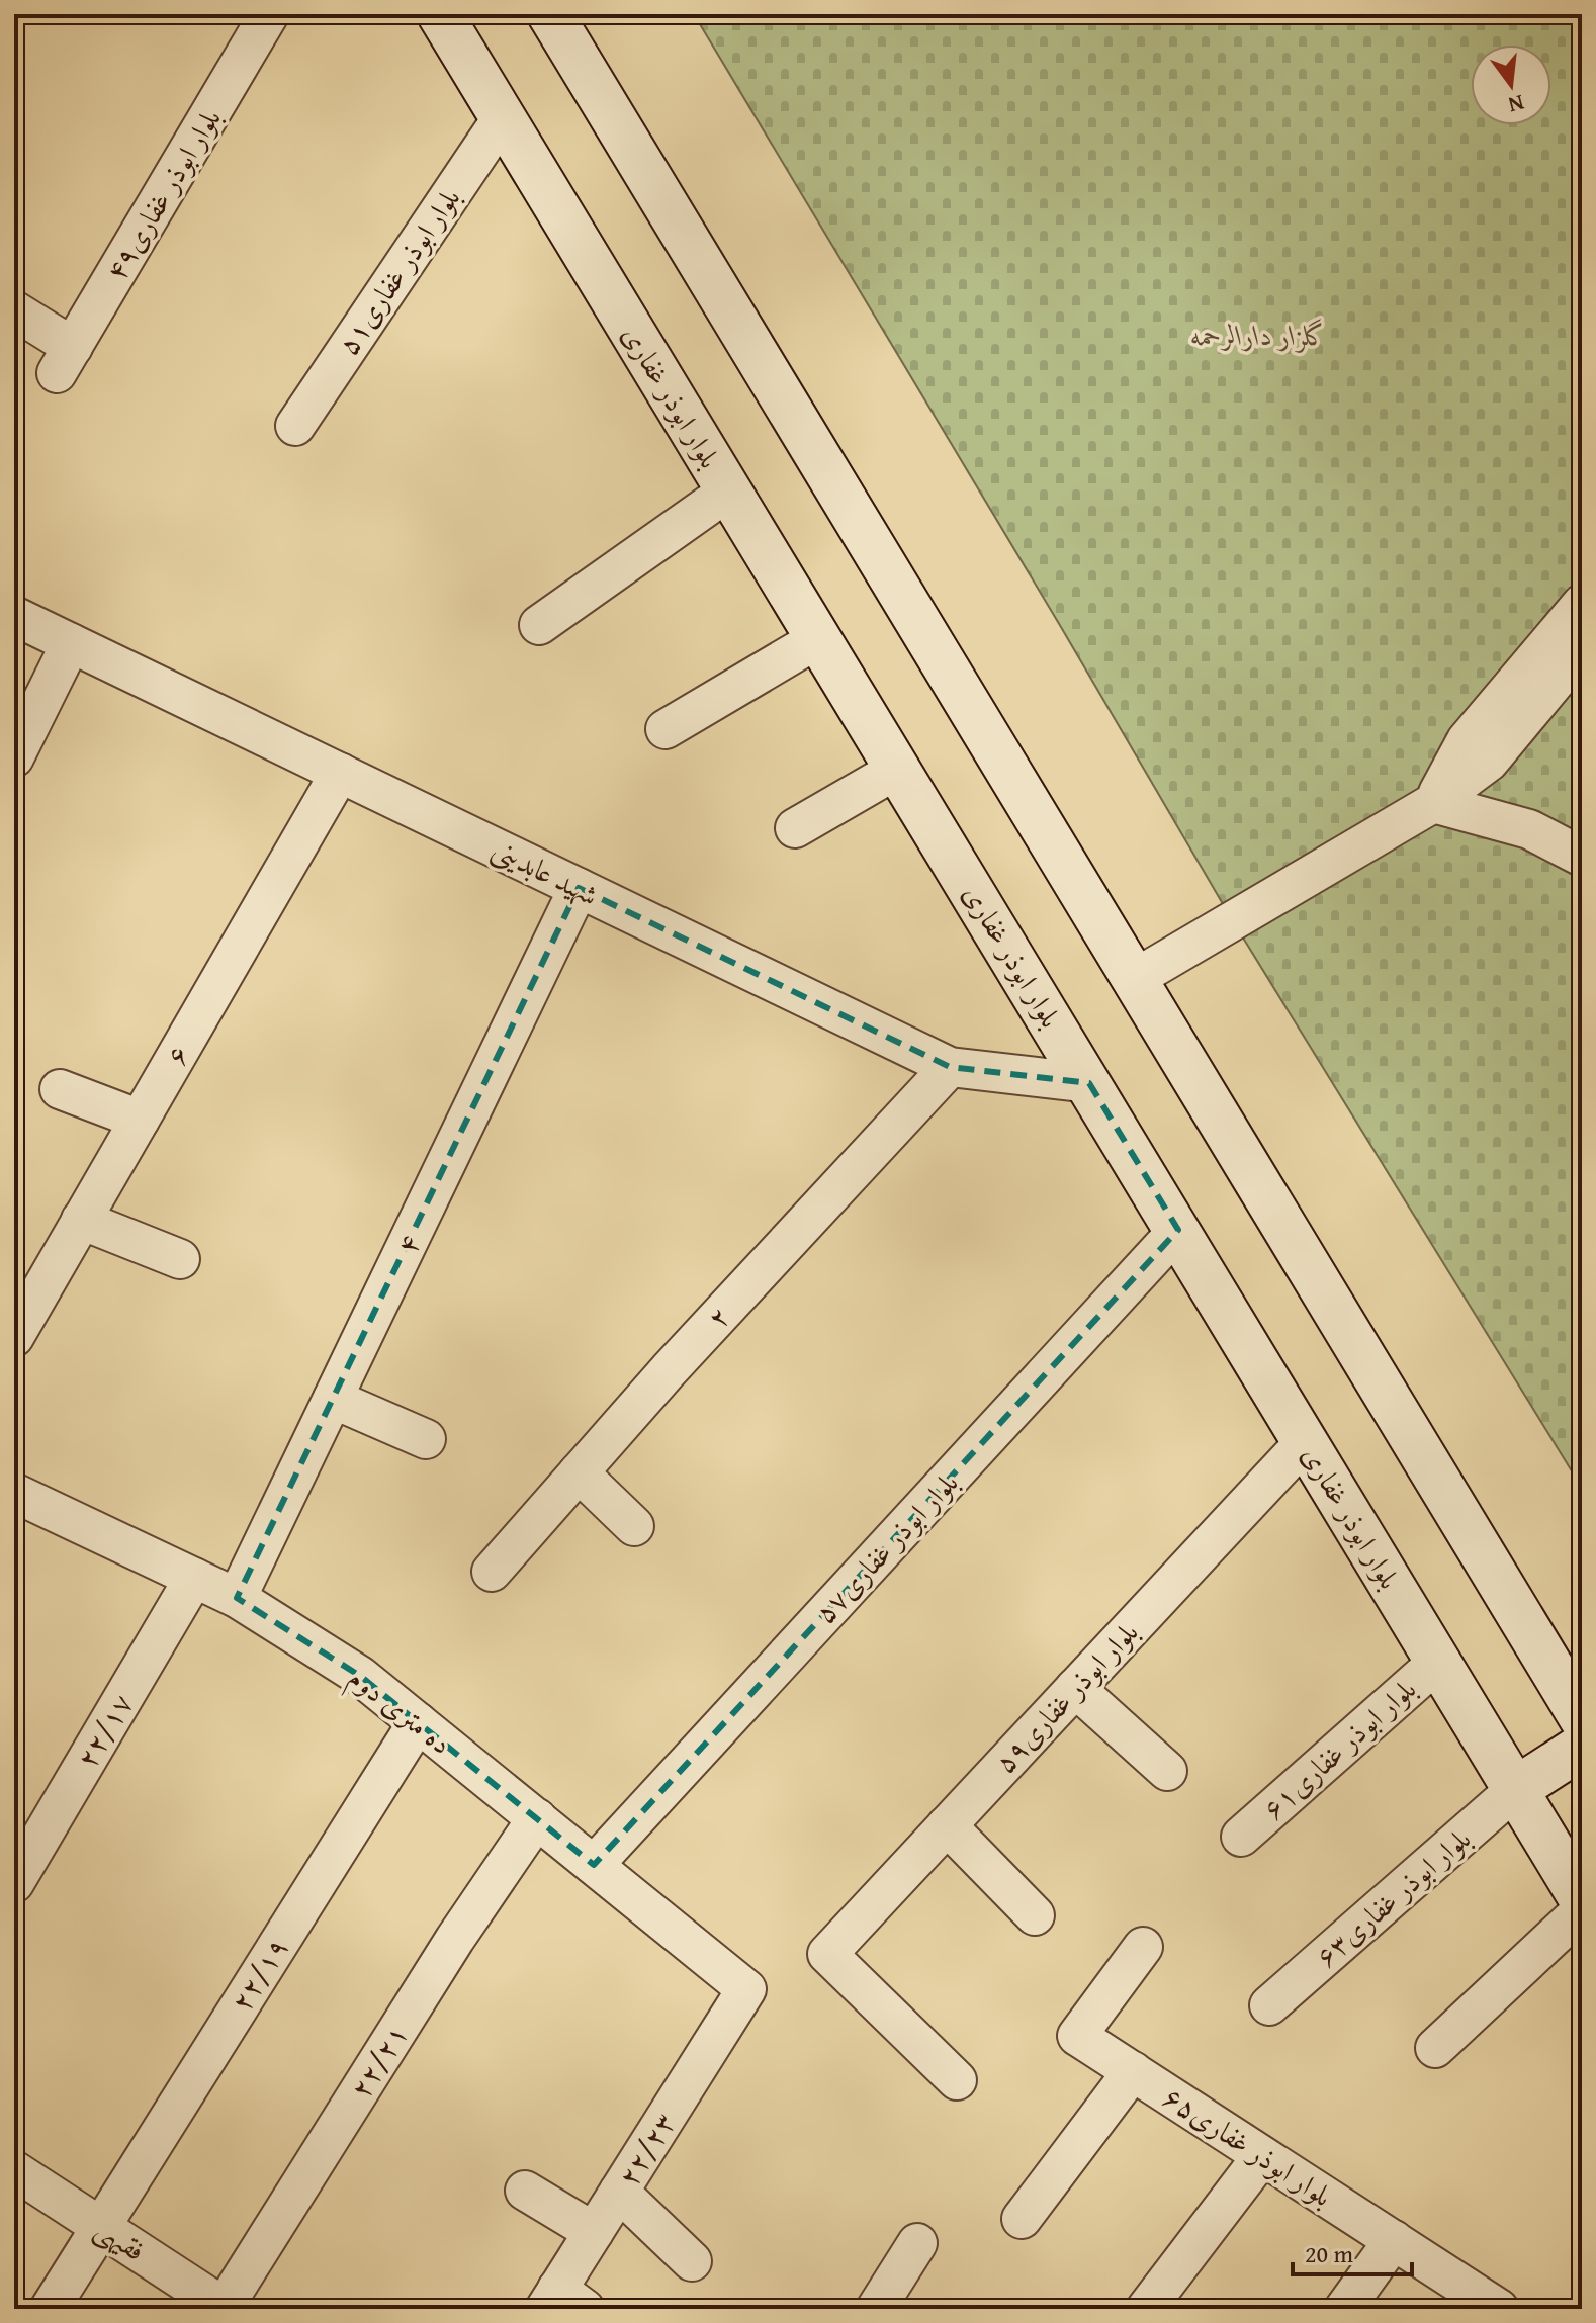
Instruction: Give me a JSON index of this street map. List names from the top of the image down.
{
  "streets": {
    "main road": ["بلوار ابوذر غفاری"],
    "street": [
      "بلوار ابوذر غفاری۴۹",
      "بلوار ابوذر غفاری۵۱",
      "شهید عابدینی",
      "۶",
      "۴",
      "۲",
      "بلوار ابوذر غفاری۵۷",
      "بلوار ابوذر غفاری۵۹",
      "ده متری دوم",
      "۲۲/۱۷",
      "بلوار ابوذر غفاری۶۱",
      "بلوار ابوذر غفاری۶۳",
      "۲۲/۱۹",
      "۲۲/۲۱",
      "بلوار ابوذر غفاری۶۵",
      "۲۲/۲۳",
      "فقیهی"
    ]
  },
  "crossings": [
    ["بلوار ابوذر غفاری۵۱", "بلوار ابوذر غفاری"],
    ["بلوار ابوذر غفاری", "شهید عابدینی"],
    ["بلوار ابوذر غفاری", "بلوار ابوذر غفاری۵۷"],
    ["بلوار ابوذر غفاری", "بلوار ابوذر غفاری۵۹"],
    ["بلوار ابوذر غفاری", "بلوار ابوذر غفاری۶۱"],
    ["بلوار ابوذر غفاری", "بلوار ابوذر غفاری۶۳"],
    ["شهید عابدینی", "۶"],
    ["شهید عابدینی", "۴"],
    ["شهید عابدینی", "۲"],
    ["۴", "ده متری دوم"],
    ["بلوار ابوذر غفاری۵۷", "ده متری دوم"],
    ["ده متری دوم", "۲۲/۱۷"],
    ["ده متری دوم", "۲۲/۱۹"],
    ["ده متری دوم", "۲۲/۲۱"],
    ["ده متری دوم", "۲۲/۲۳"],
    ["۲۲/۱۹", "فقیهی"],
    ["۲۲/۲۱", "فقیهی"]
  ],
  "parks": ["گلزار دارالرحمه"],
  "scale_bar": "20 m",
  "north": "bottom"
}
